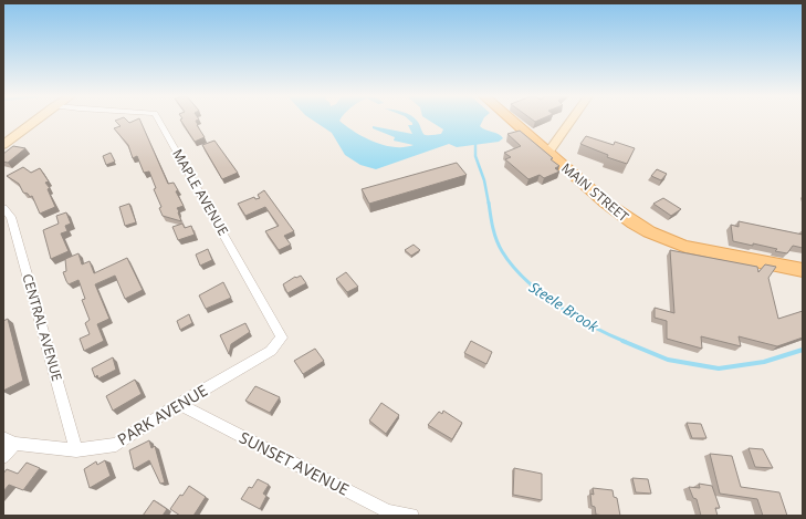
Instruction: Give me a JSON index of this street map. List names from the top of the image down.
{
  "streets": {
    "main road": ["MAIN STREET"],
    "street": [
      "MAPLE AVENUE",
      "CENTRAL AVENUE",
      "PARK AVENUE",
      "SUNSET AVENUE"
    ]
  },
  "crossings": [
    ["MAPLE AVENUE", "PARK AVENUE"],
    ["CENTRAL AVENUE", "PARK AVENUE"],
    ["PARK AVENUE", "SUNSET AVENUE"]
  ],
  "water": ["Steele Brook"]
}
